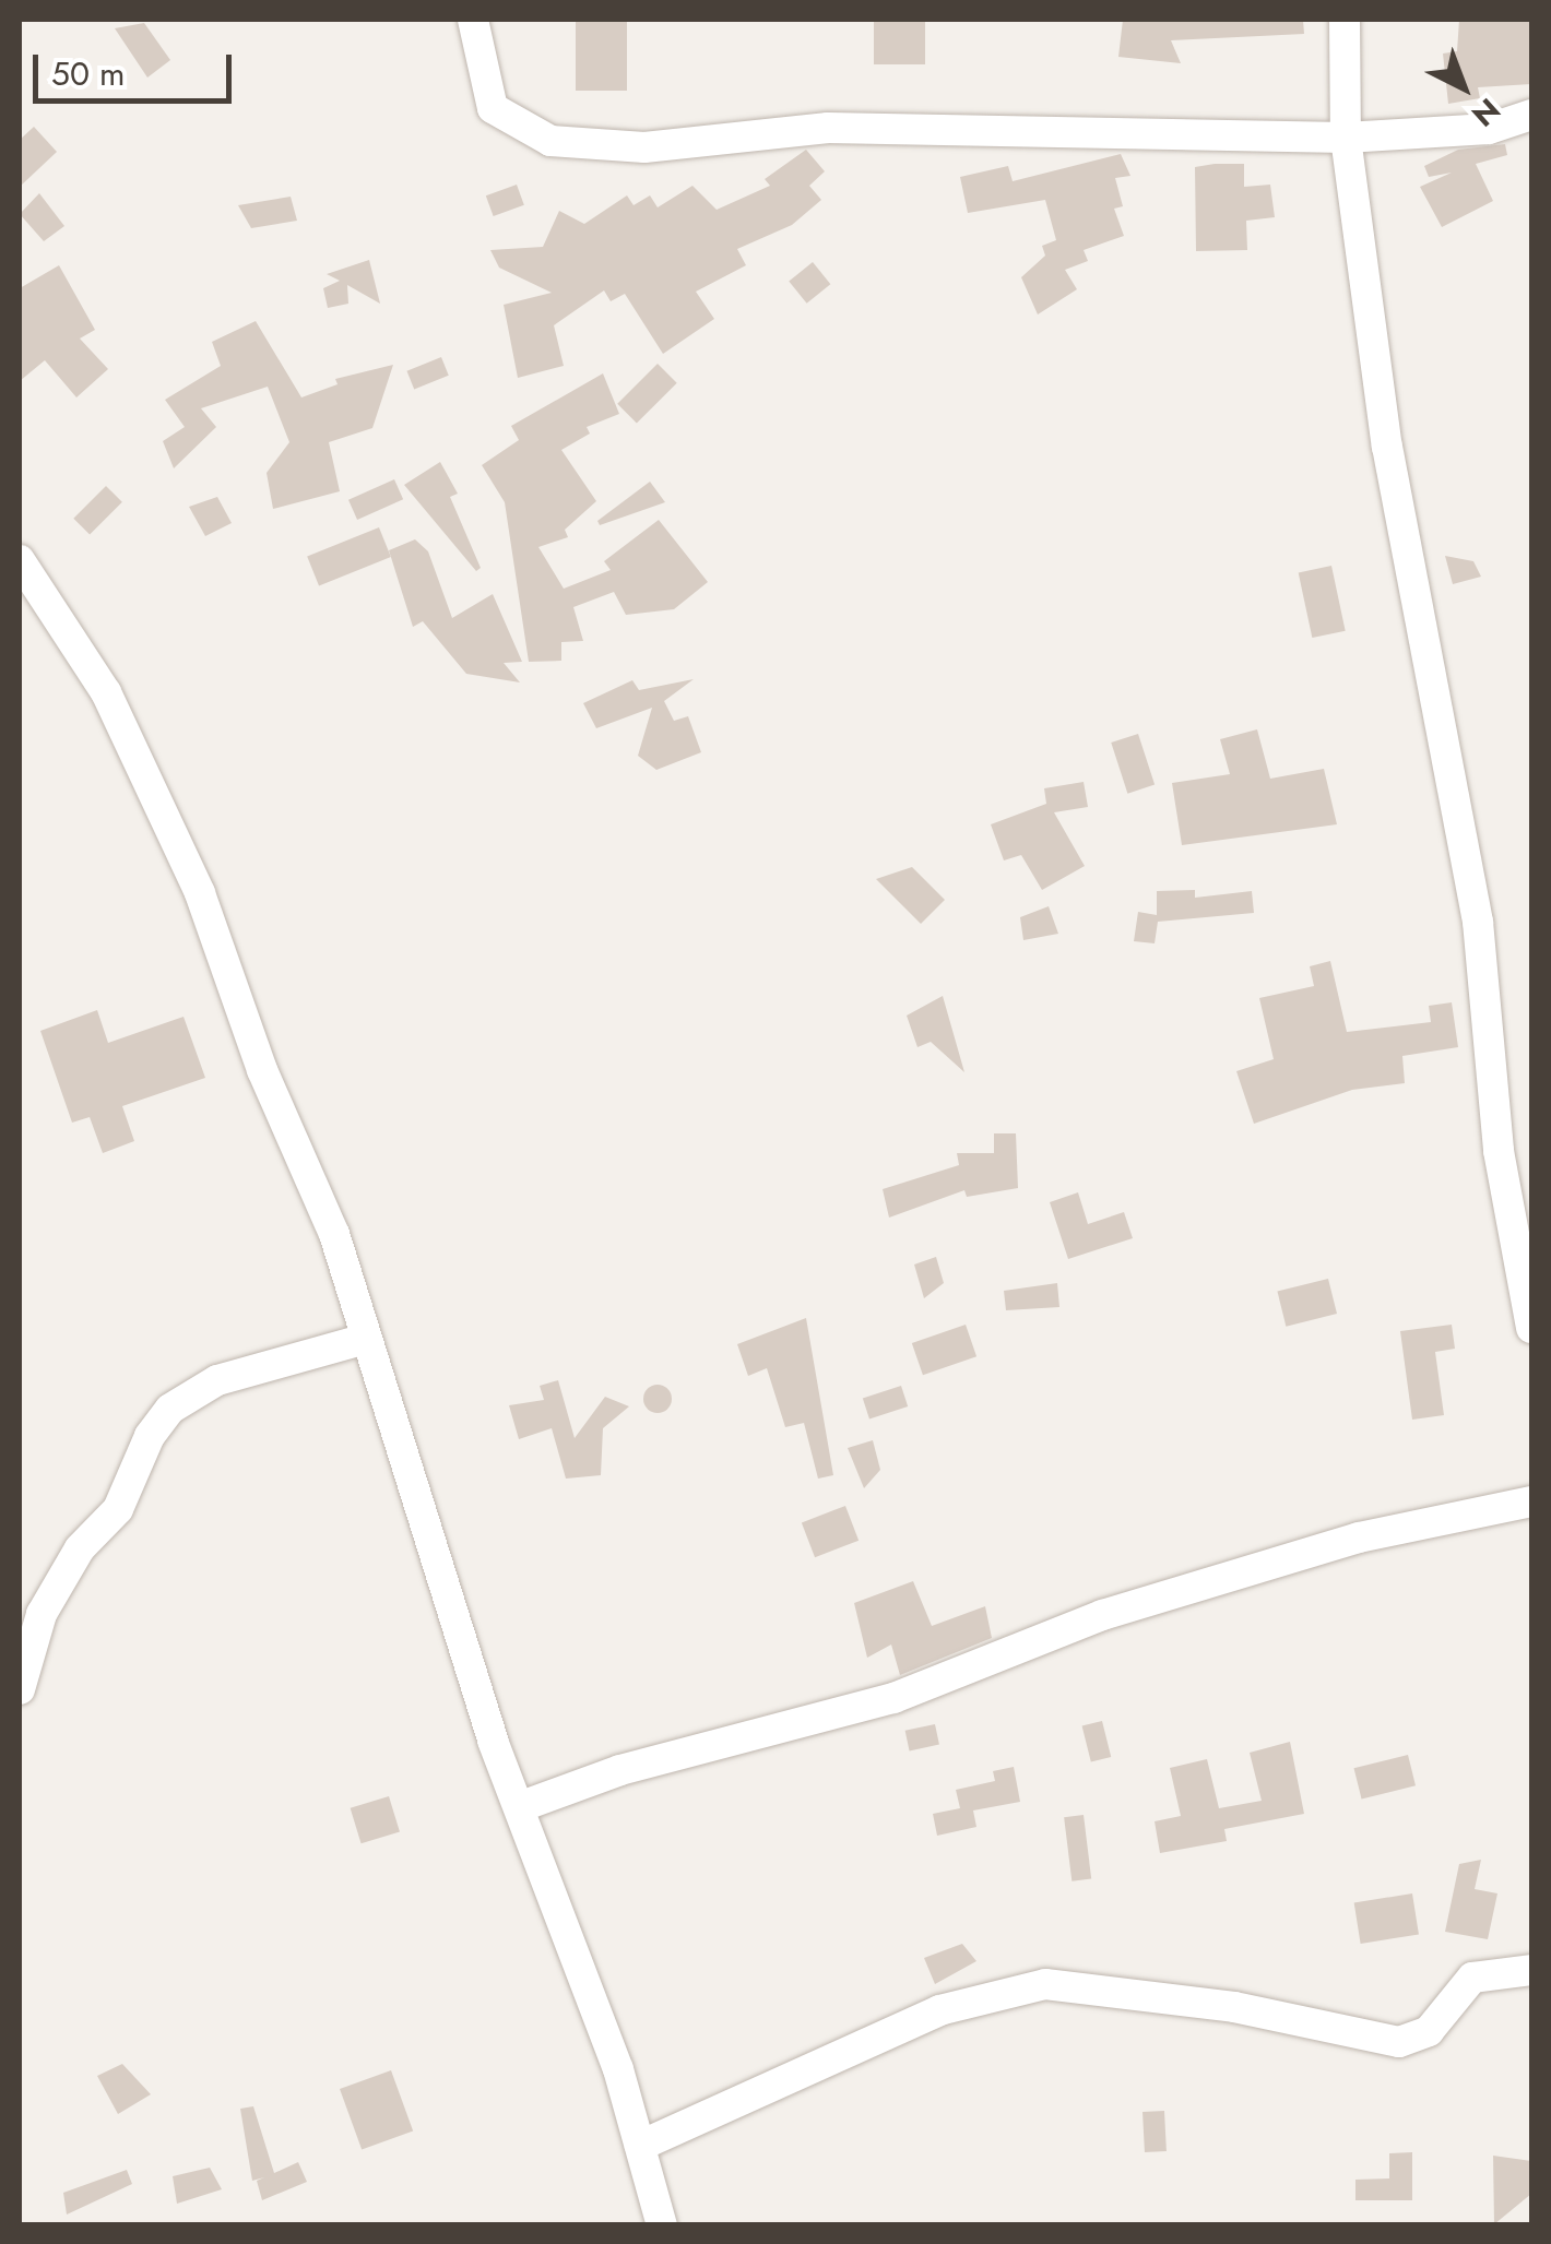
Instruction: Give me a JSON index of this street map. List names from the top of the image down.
{
  "scale_bar": "50 m",
  "north": "bottom right"
}
